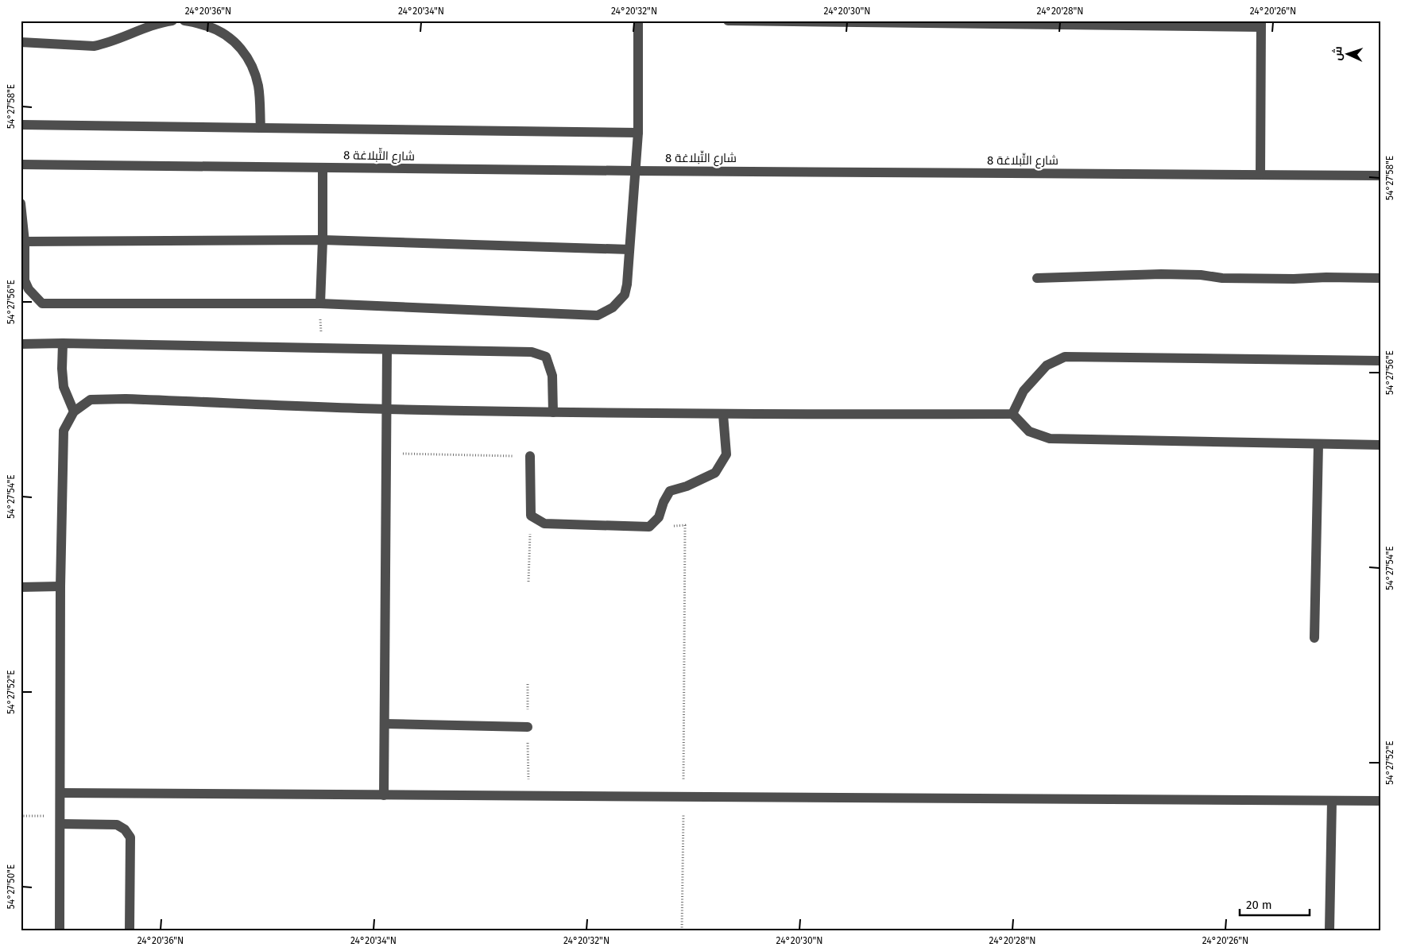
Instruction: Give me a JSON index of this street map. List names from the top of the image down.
{
  "streets": {
    "street": ["شارع التِّبلاغة 8"]
  },
  "scale_bar": "20 m",
  "north": "left",
  "coordinates": [
    "24°20'36\"N",
    "24°20'34\"N",
    "24°20'32\"N",
    "24°20'30\"N",
    "24°20'28\"N",
    "24°20'26\"N",
    "54°27'58\"E",
    "54°27'56\"E",
    "54°27'54\"E",
    "54°27'52\"E",
    "54°27'50\"E"
  ]
}
